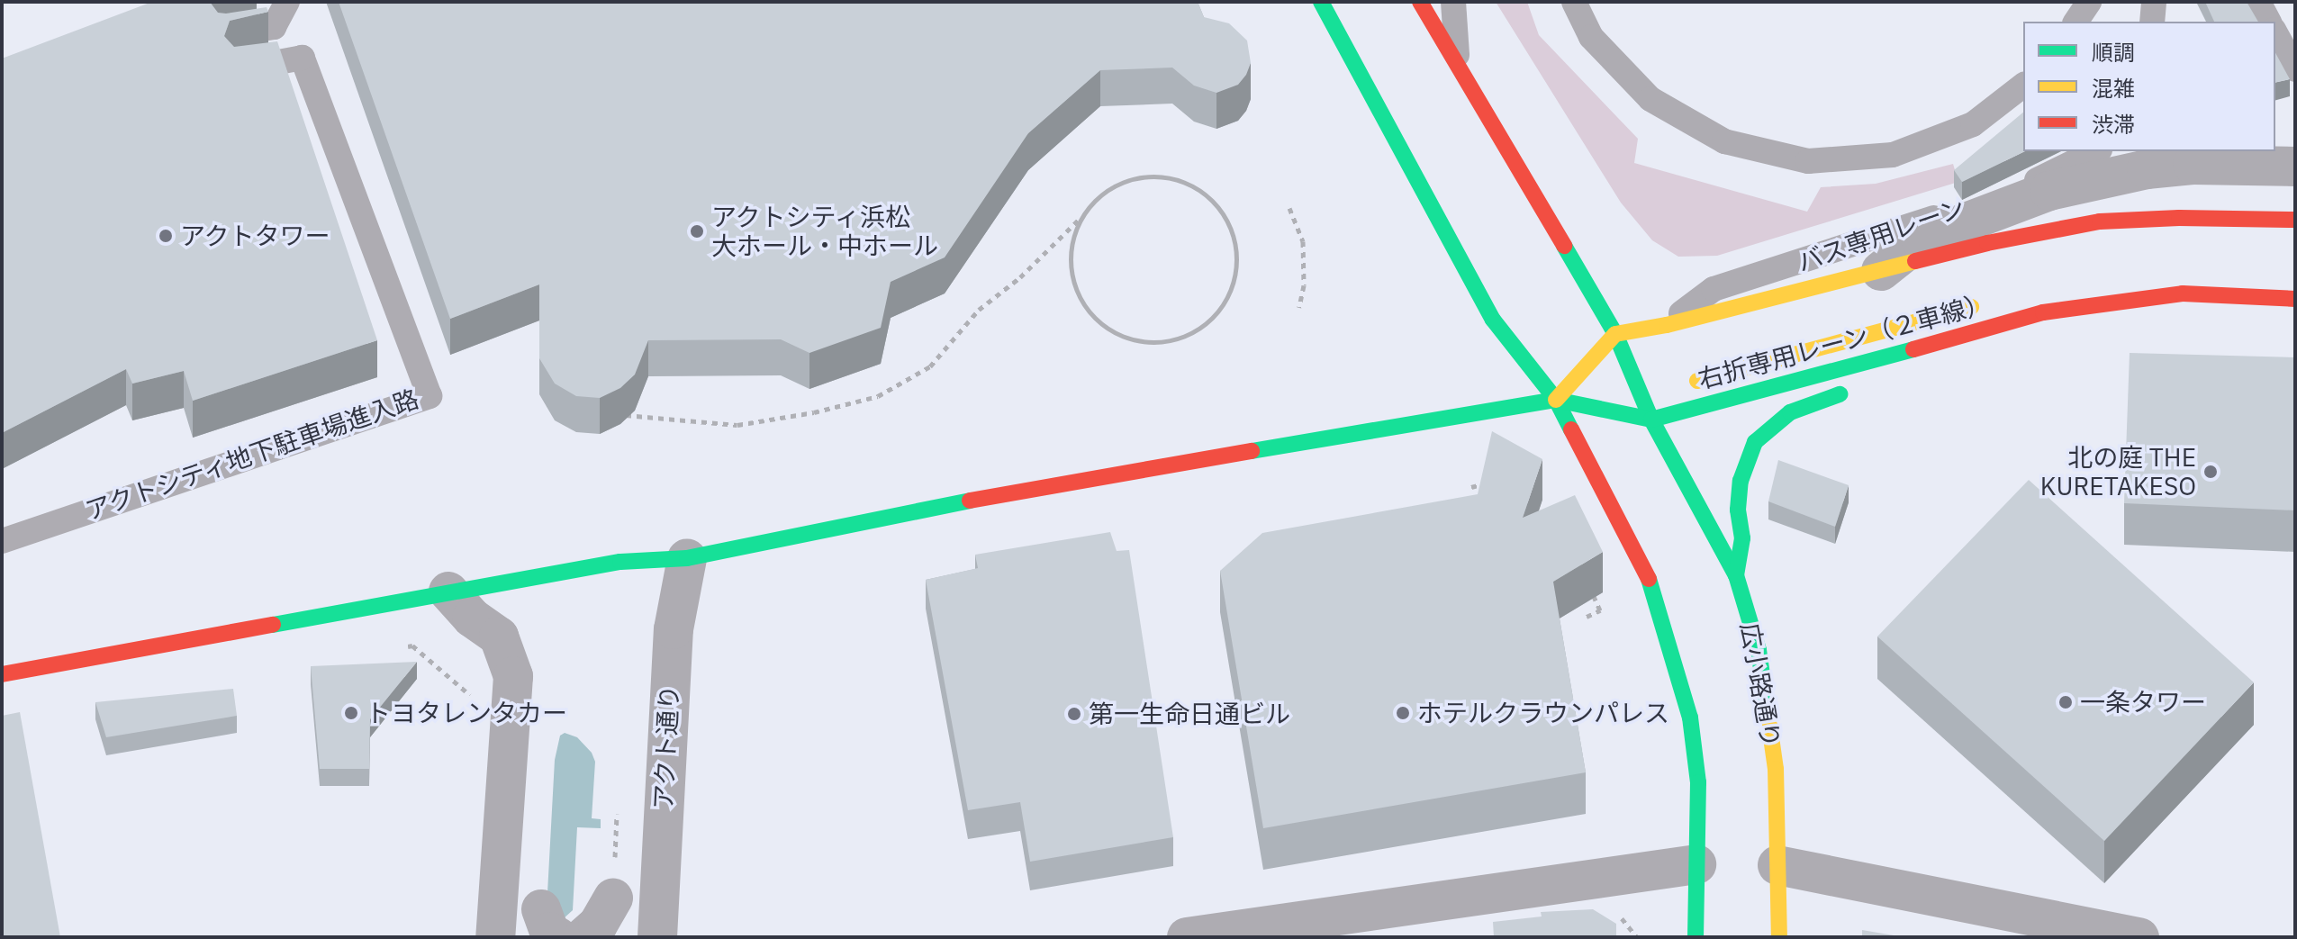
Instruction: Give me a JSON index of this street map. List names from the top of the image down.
{
  "streets": {
    "street": ["右折専用レーン（２車線）", "広小路通り", "アクト通り"],
    "lane": ["バス専用レーン", "アクトシティ地下駐車場進入路"]
  },
  "crossings": [
    ["右折専用レーン（２車線）", "広小路通り"]
  ],
  "places": [
    "アクトシティ浜松 大ホール・中ホール",
    "アクトタワー",
    "北の庭 THE KURETAKESO",
    "一条タワー",
    "トヨタレンタカー",
    "ホテルクラウンパレス",
    "第一生命日通ビル"
  ],
  "legend": ["順調", "混雑", "渋滞"]
}
